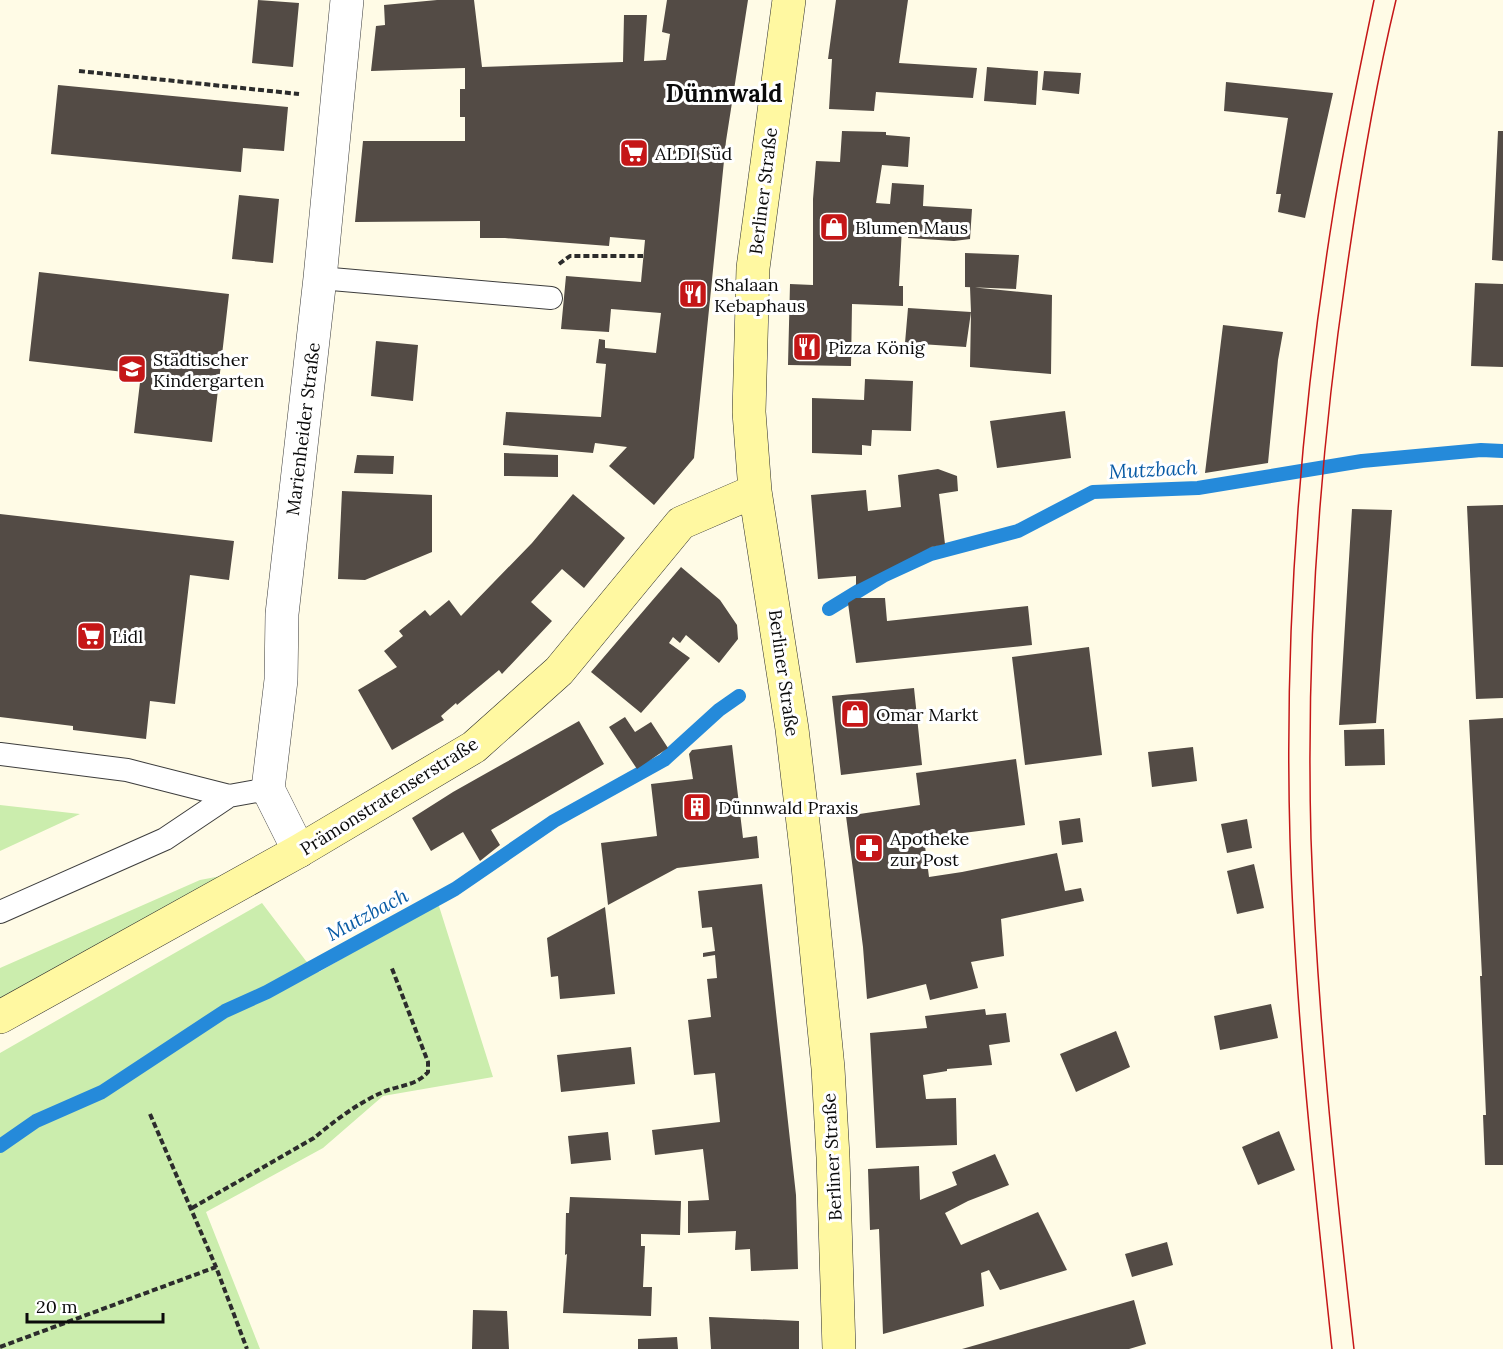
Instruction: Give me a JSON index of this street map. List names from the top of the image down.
{
  "streets": {
    "main road": ["Berliner Straße", "Prämonstratenserstraße"],
    "street": ["Marienheider Straße"]
  },
  "crossings": [
    ["Berliner Straße", "Prämonstratenserstraße"]
  ],
  "districts": ["Dünnwald"],
  "water": ["Mutzbach"],
  "places": {
    "supermarket": ["ALDI Süd", "Lidl"],
    "shop": ["Blumen Maus", "Omar Markt"],
    "restaurant": ["Shalaan Kebaphaus", "Pizza König"],
    "school or university": ["Städtischer Kindergarten"],
    "building": ["Dünnwald Praxis"],
    "pharmacy": ["Apotheke zur Post"]
  },
  "scale_bar": "20 m"
}
